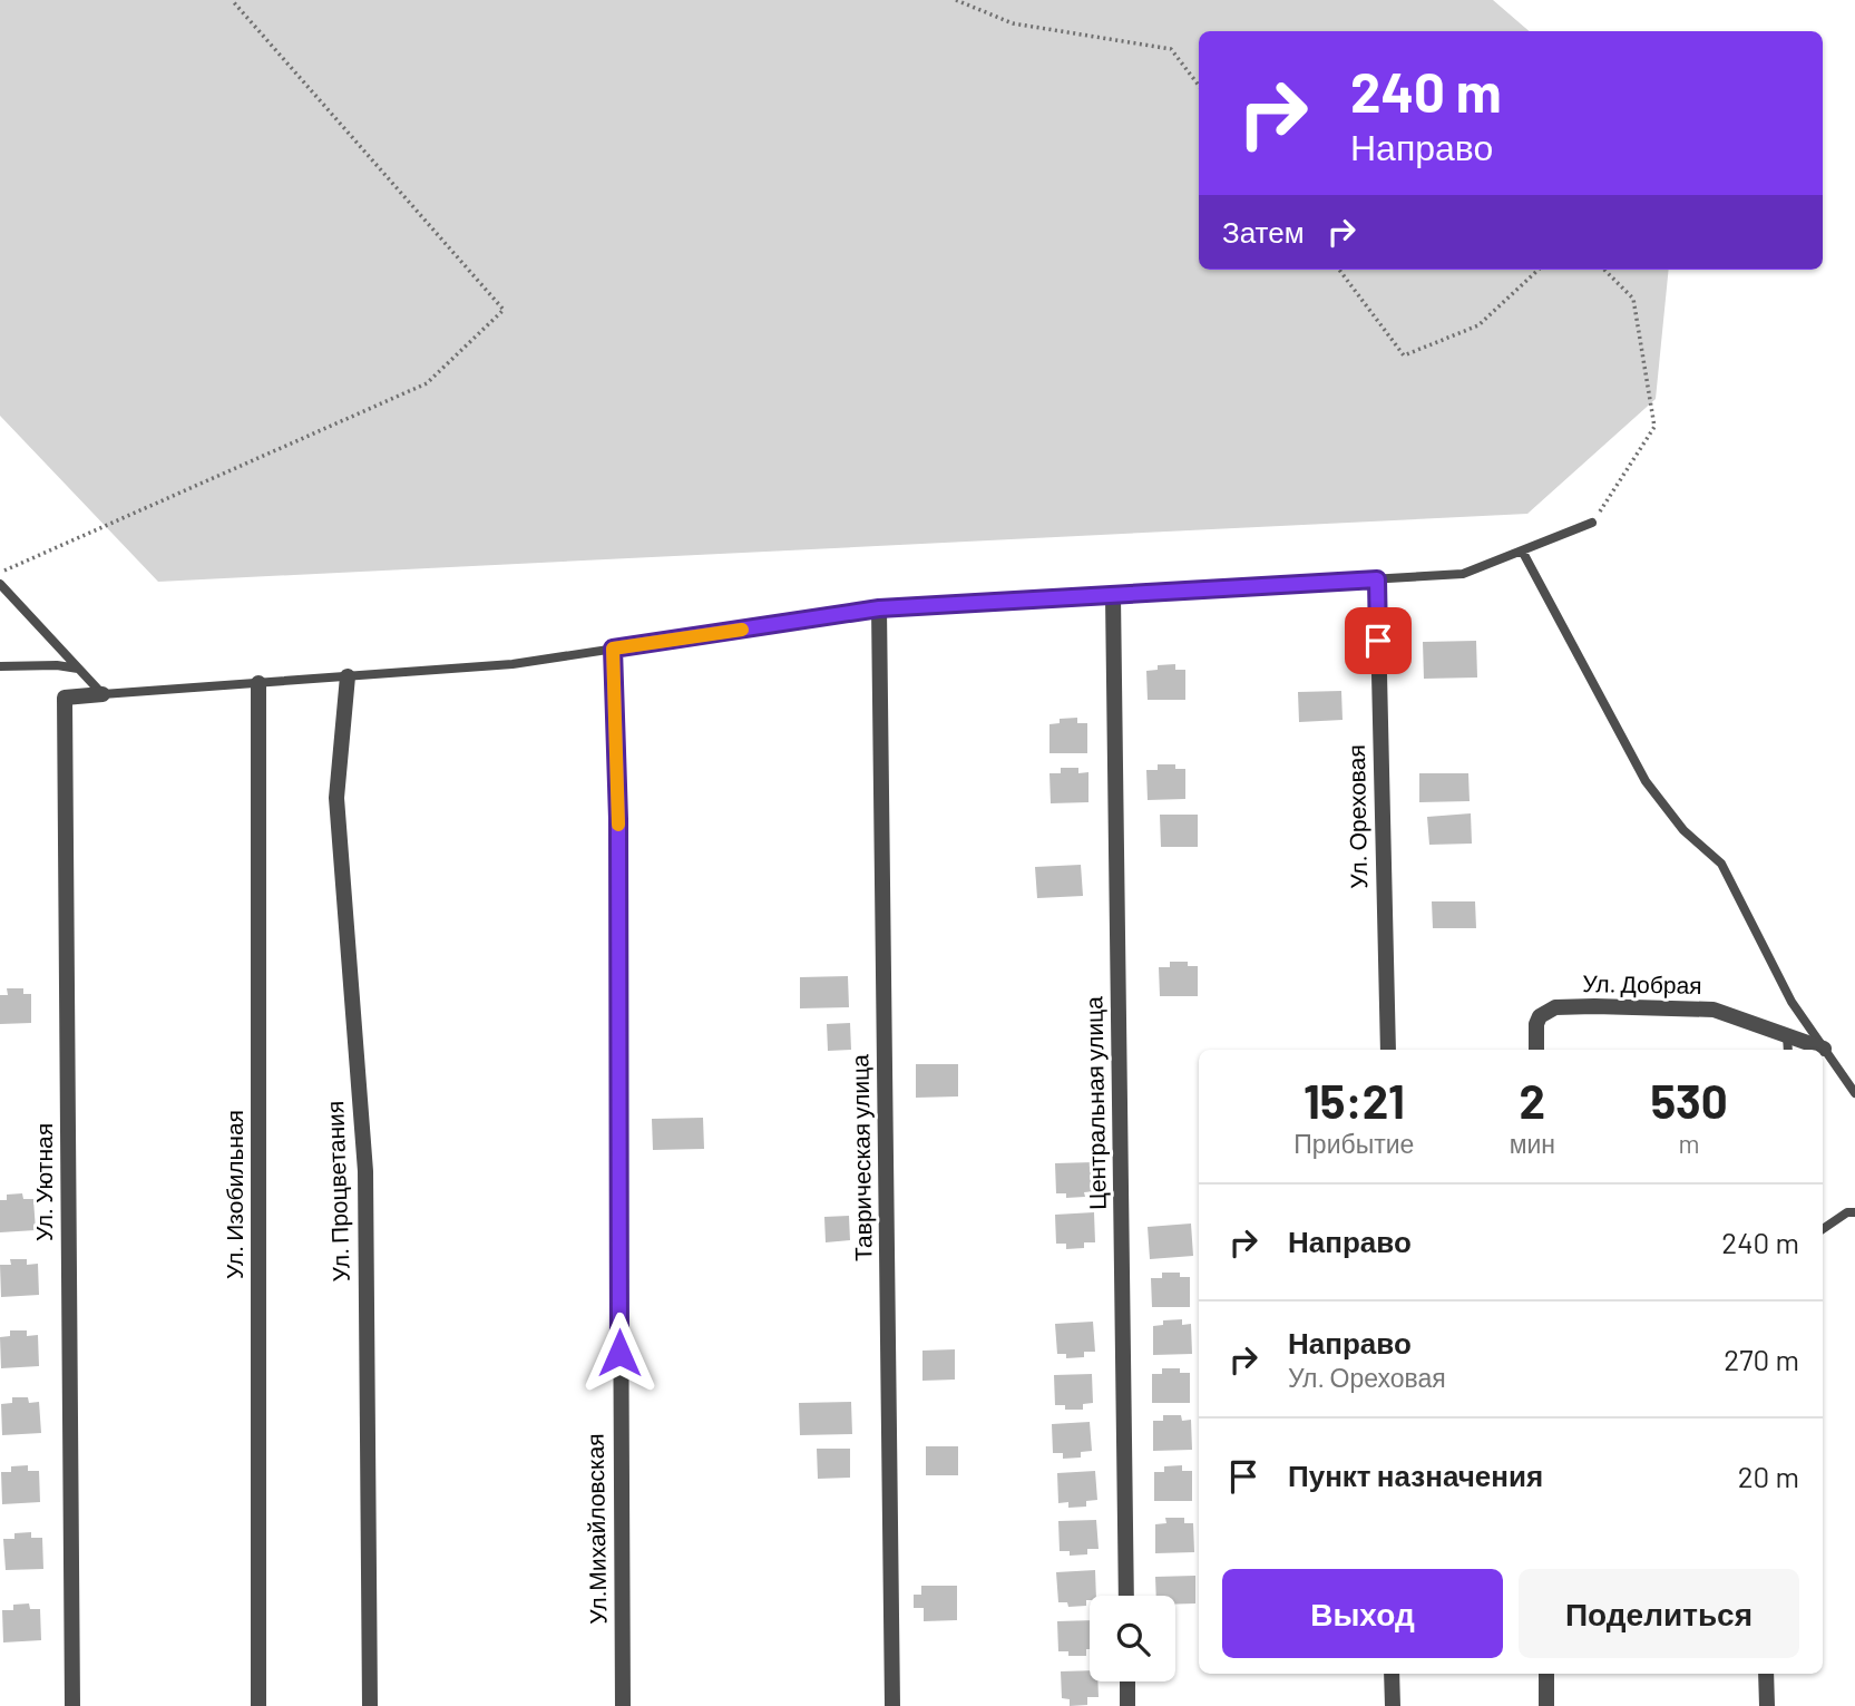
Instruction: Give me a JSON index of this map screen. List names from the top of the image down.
{
  "streets": {
    "street": [
      "Ул. Ореховая",
      "Ул. Добрая",
      "Центральная улица",
      "Таврическая улица",
      "Ул. Уютная",
      "Ул. Процветания",
      "Ул. Изобильная",
      "Ул.Михайловская"
    ]
  },
  "page": {
    "turn": ["240 m", "Направо"],
    "then": "Затем",
    "eta": [
      "15:21",
      "Прибытие",
      "2",
      "мин",
      "530",
      "m"
    ],
    "list": [
      {
        "name": "Направо",
        "value": "240 m"
      },
      {
        "name": "Направо",
        "note": "Ул. Ореховая",
        "value": "270 m"
      },
      {
        "name": "Пункт назначения",
        "value": "20 m"
      }
    ],
    "buttons": ["Выход", "Поделиться"]
  }
}
